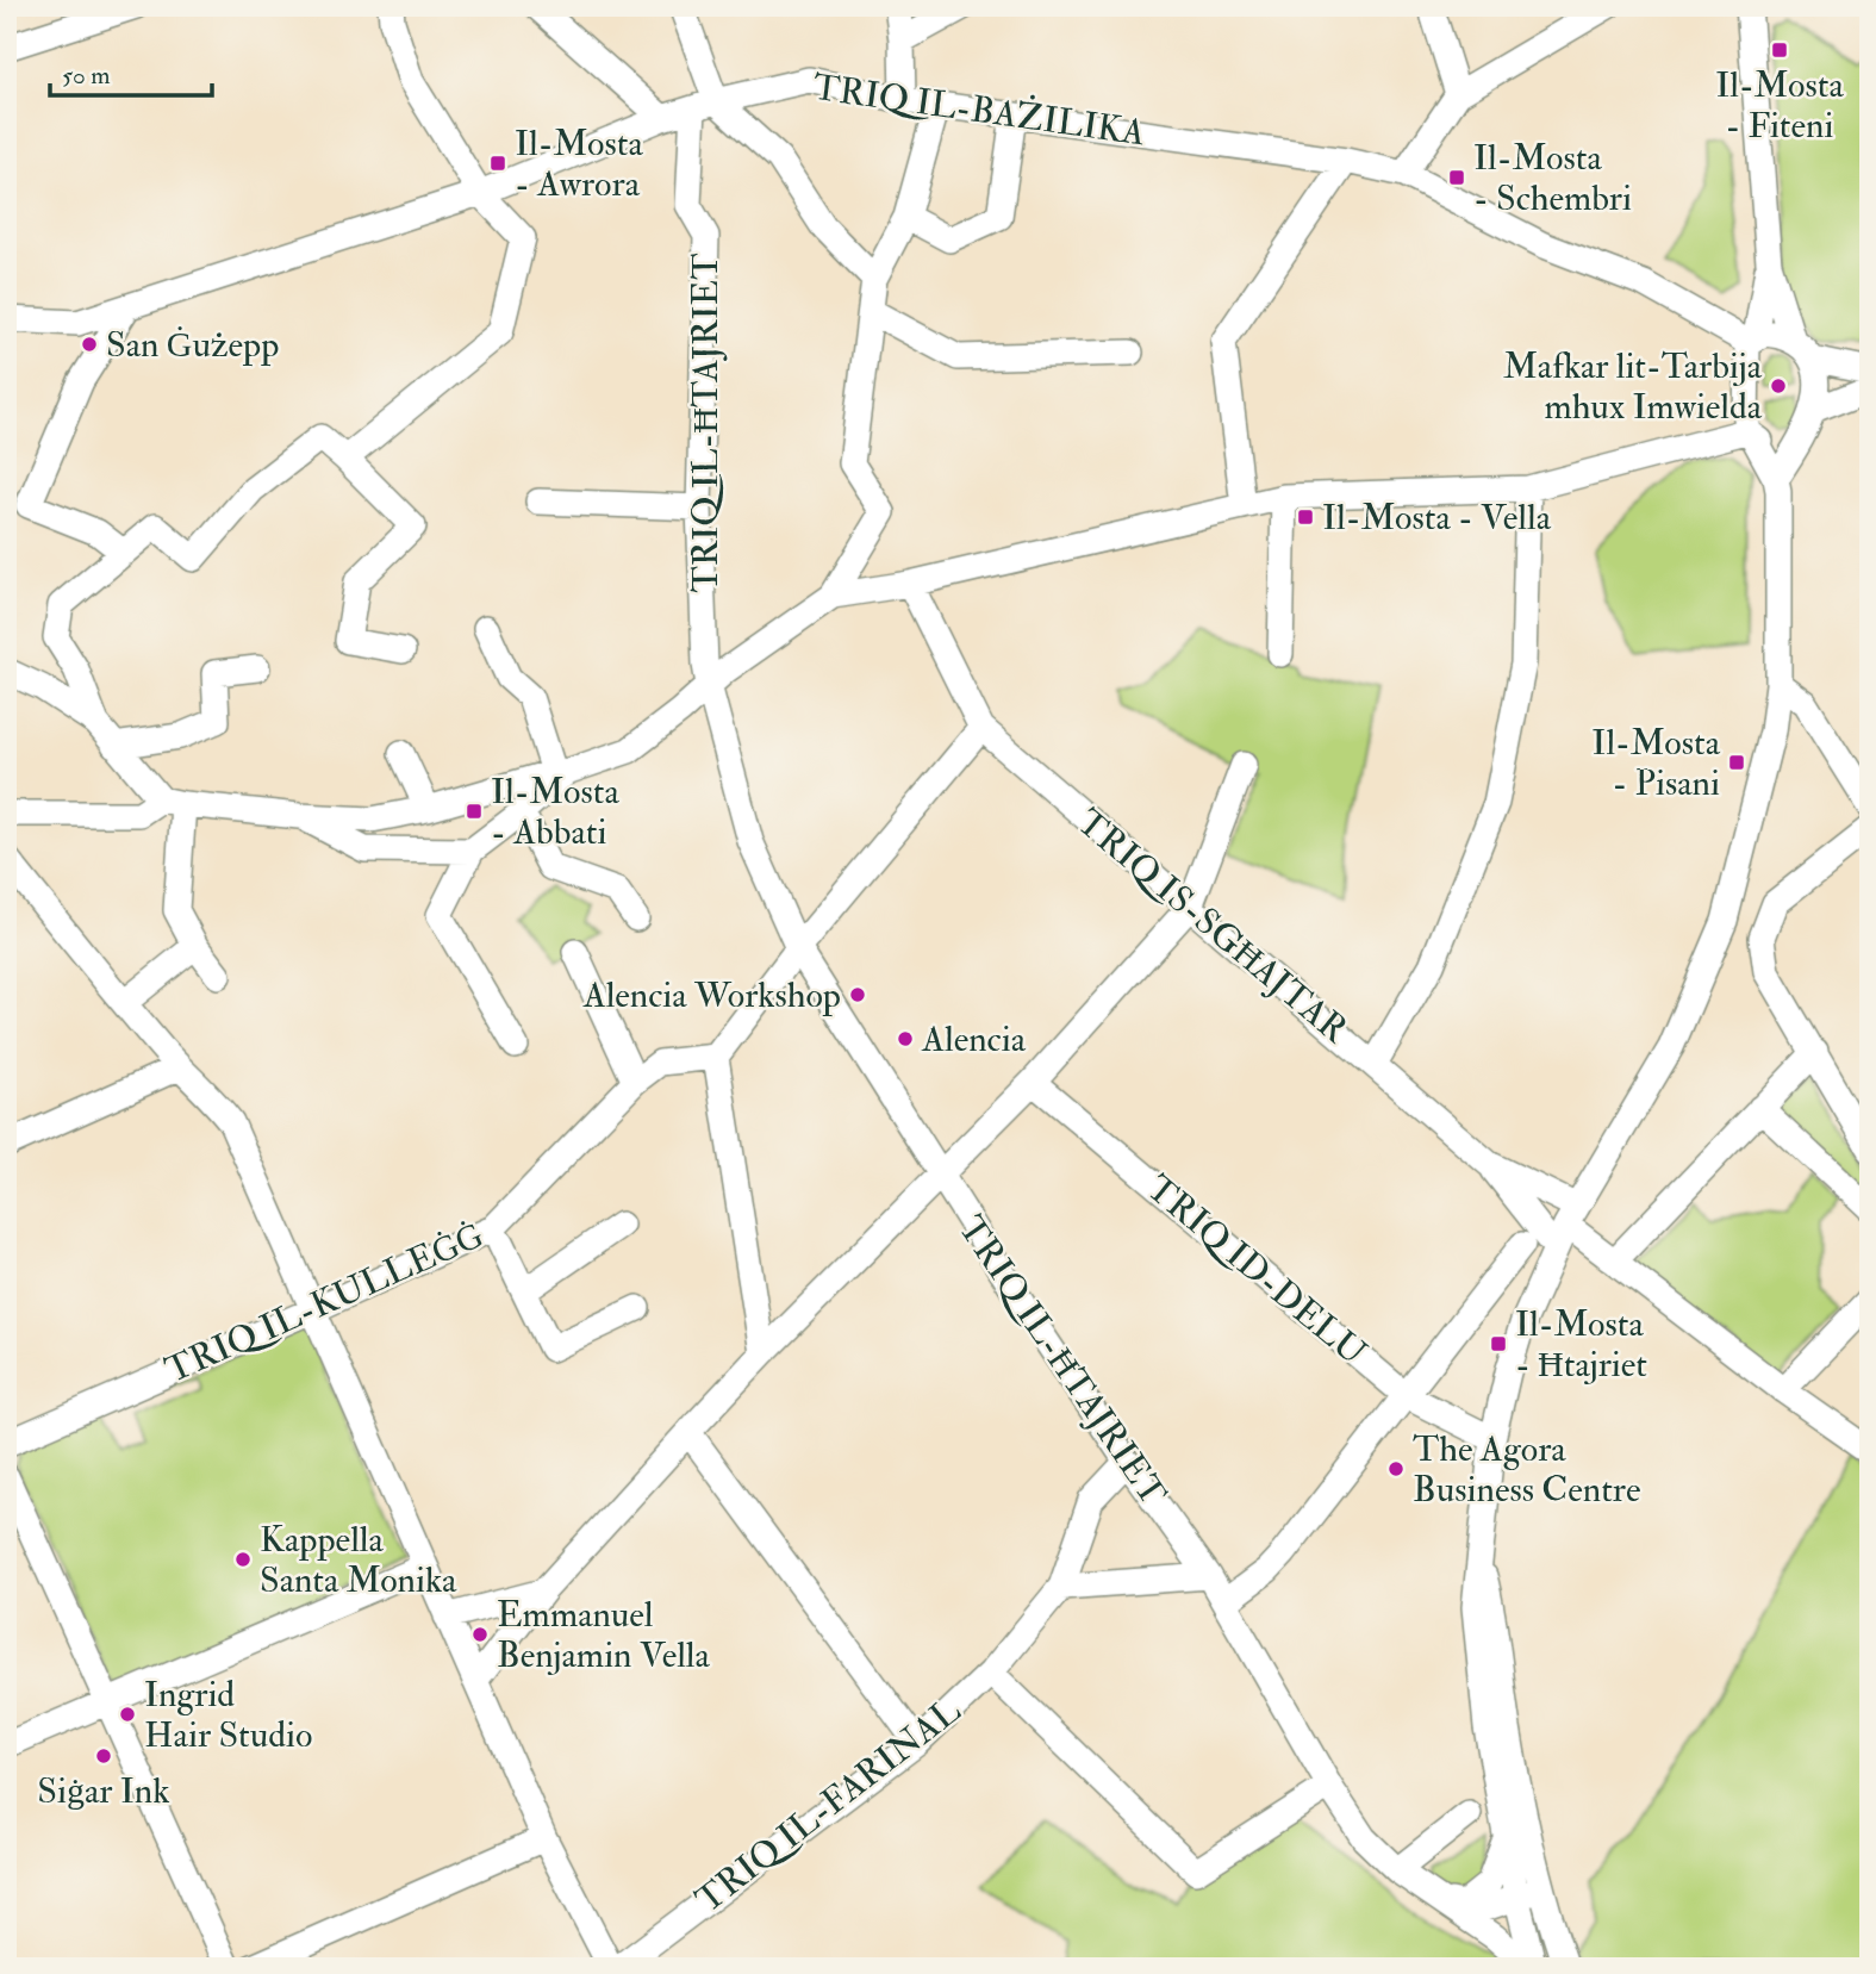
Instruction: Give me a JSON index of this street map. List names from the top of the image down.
{
  "streets": {
    "street": [
      "TRIQ IL-BAŻILIKA",
      "TRIQ IL-ĦTAJRIET",
      "TRIQ IS-SGĦAJTAR",
      "TRIQ ID-DELU",
      "TRIQ IL-KULLEĠĠ",
      "TRIQ IL-FARINAL"
    ]
  },
  "crossings": [
    ["TRIQ IL-BAŻILIKA", "TRIQ IL-ĦTAJRIET"],
    ["TRIQ IL-ĦTAJRIET", "TRIQ IL-FARINAL"]
  ],
  "places": {
    "transit": [
      "Il-Mosta - Fiteni",
      "Il-Mosta - Awrora",
      "Il-Mosta - Schembri",
      "Il-Mosta - Vella",
      "Il-Mosta - Pisani",
      "Il-Mosta - Abbati",
      "Il-Mosta - Ħtajriet"
    ],
    "other": [
      "San Ġużepp",
      "Mafkar lit-Tarbija mhux Imwielda",
      "Alencia Workshop",
      "Alencia",
      "The Agora Business Centre",
      "Kappella Santa Monika",
      "Emmanuel Benjamin Vella",
      "Ingrid Hair Studio",
      "Siġar Ink"
    ]
  },
  "scale_bar": "50 m"
}
